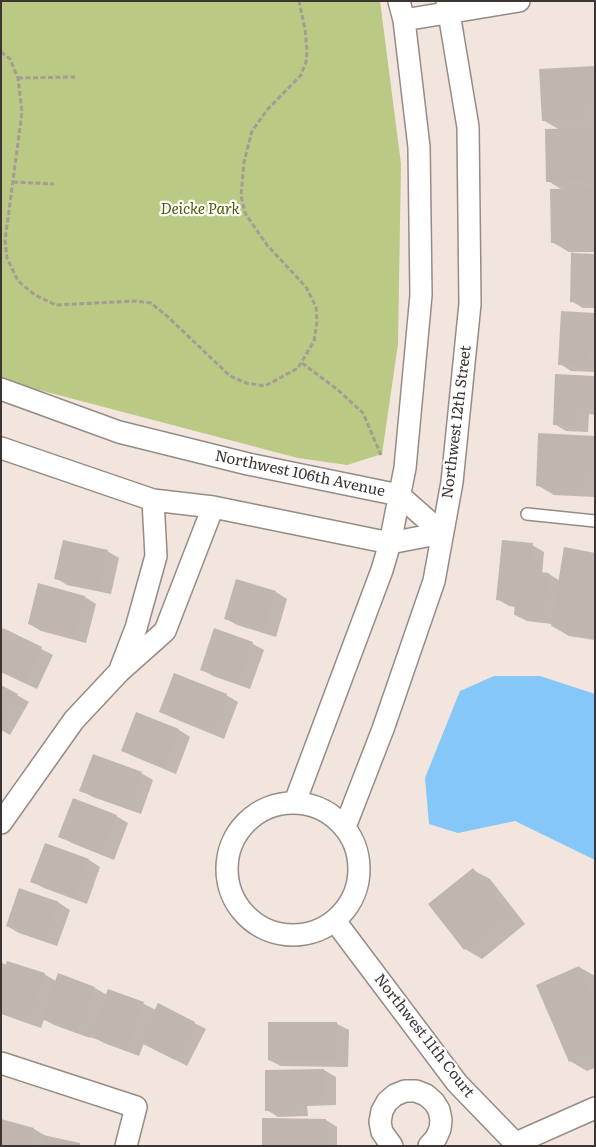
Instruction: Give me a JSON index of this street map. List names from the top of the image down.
{
  "streets": {
    "street": ["Northwest 12th Street", "Northwest 106th Avenue", "Northwest 11th Court"]
  },
  "crossings": [
    ["Northwest 12th Street", "Northwest 106th Avenue"],
    ["Northwest 12th Street", "Northwest 11th Court"]
  ],
  "parks": ["Deicke Park"]
}
